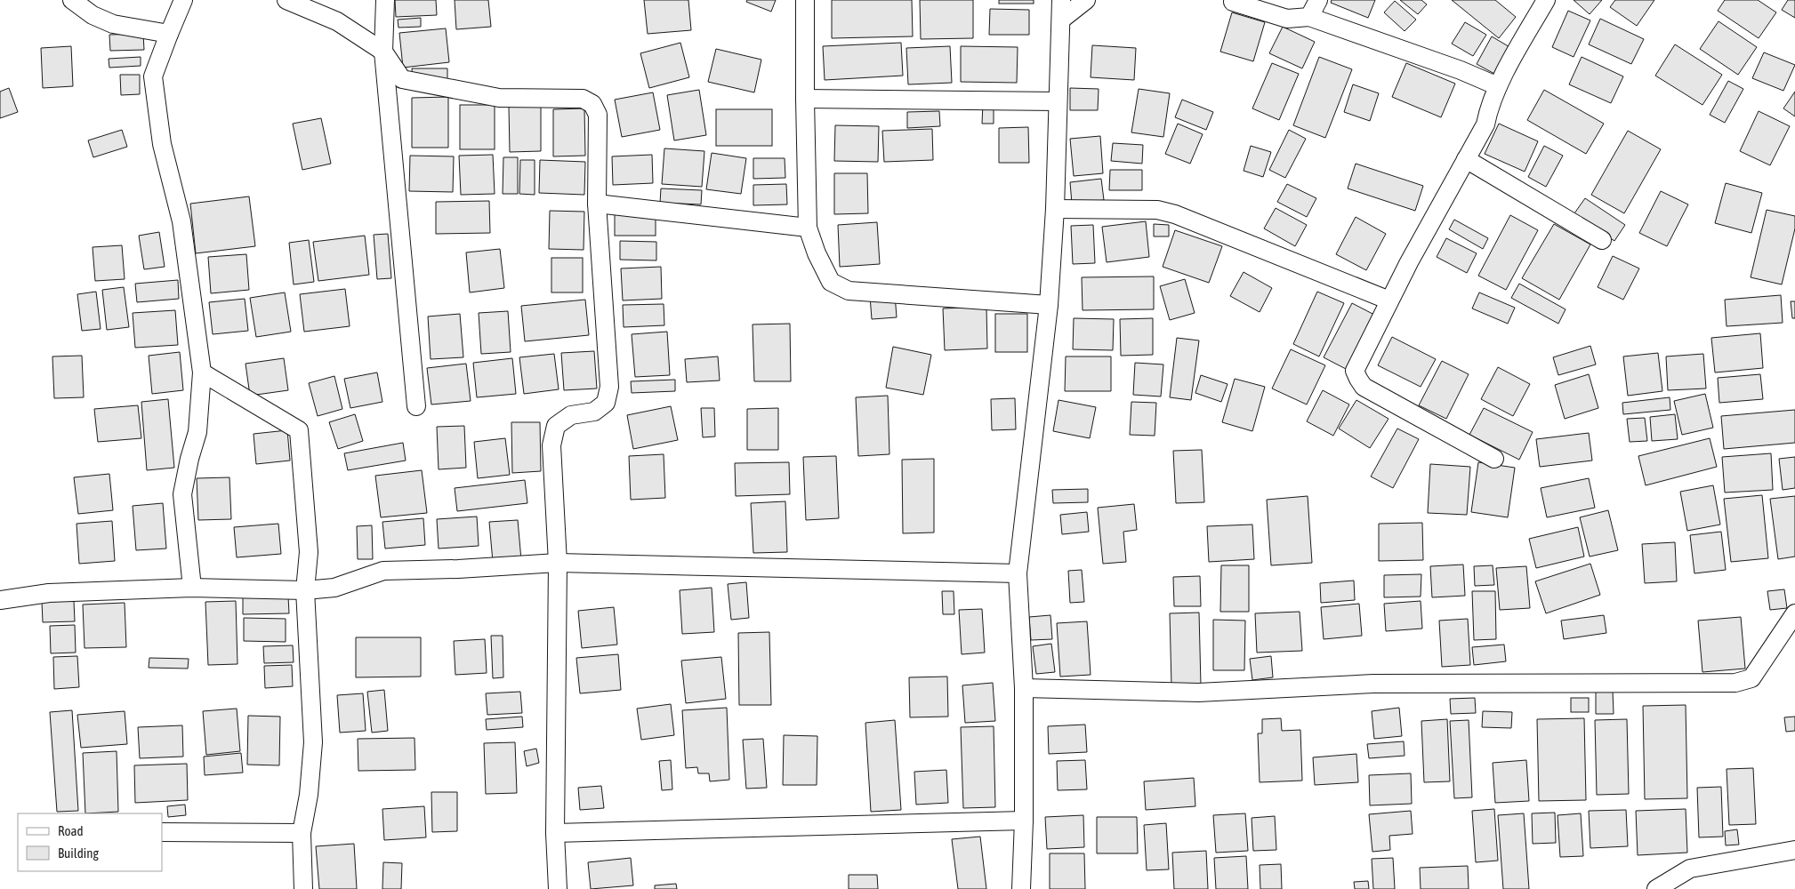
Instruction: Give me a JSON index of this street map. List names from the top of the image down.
{
  "legend": ["Road", "Building"]
}
